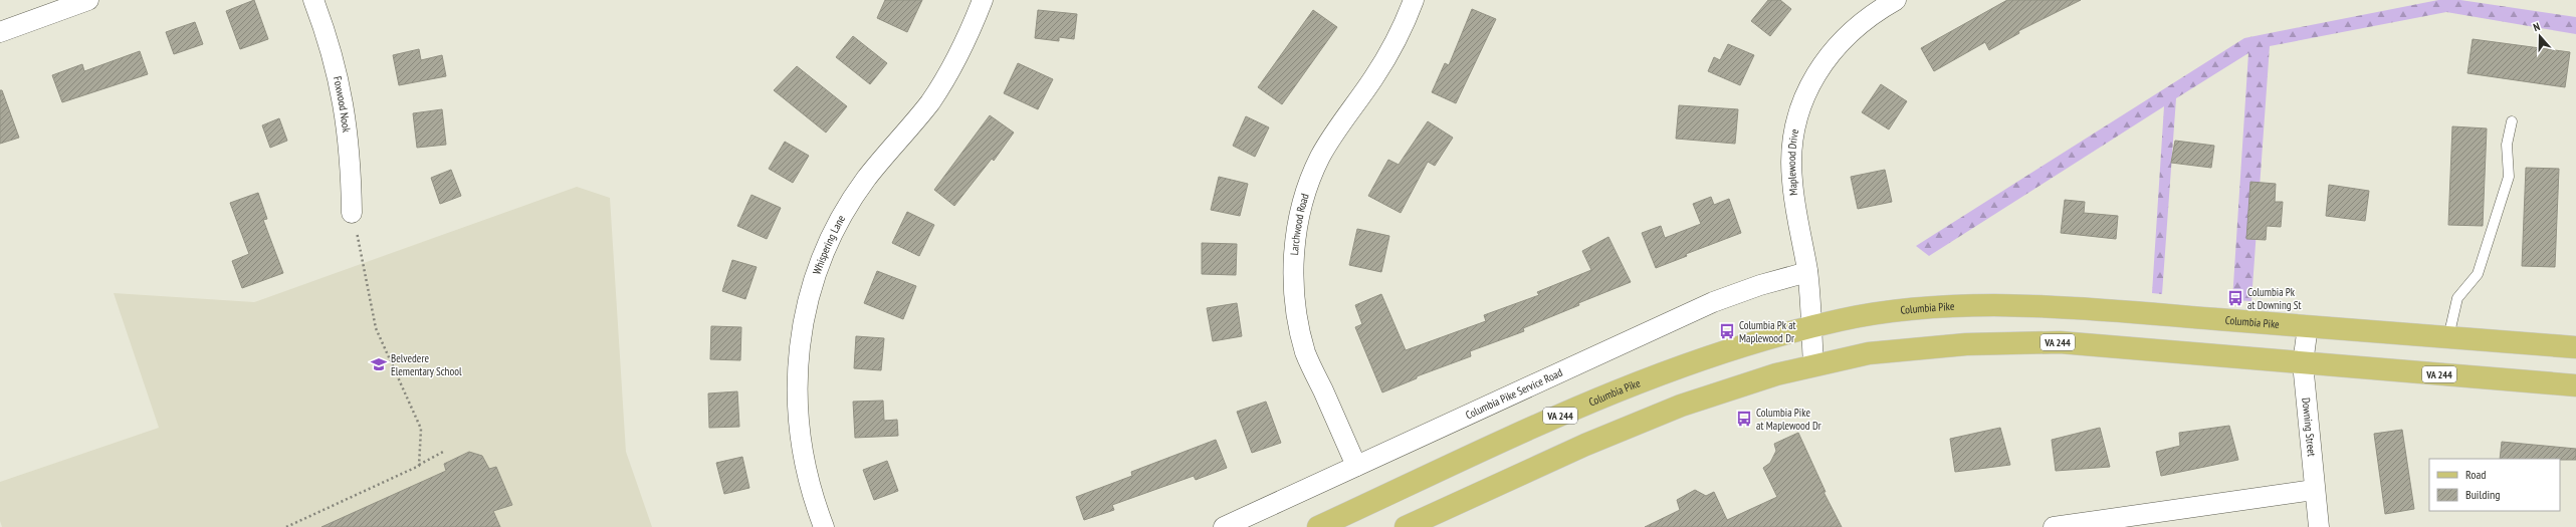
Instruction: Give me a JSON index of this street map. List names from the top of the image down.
{
  "streets": {
    "main road": ["Columbia Pike", "VA 244"],
    "street": [
      "Foxwood Nook",
      "Maplewood Drive",
      "Larchwood Road",
      "Whispering Lane",
      "Columbia Pike Service Road",
      "Downing Street"
    ]
  },
  "crossings": [
    ["Maplewood Drive", "Columbia Pike"],
    ["Maplewood Drive", "VA 244"],
    ["Maplewood Drive", "Columbia Pike Service Road"],
    ["Larchwood Road", "Columbia Pike Service Road"],
    ["Columbia Pike", "Downing Street"],
    ["VA 244", "Downing Street"]
  ],
  "places": {
    "bus stop": ["Columbia Pk at Downing St", "Columbia Pk at Maplewood Dr", "Columbia Pike at Maplewood Dr"],
    "school or university": ["Belvedere Elementary School"]
  },
  "legend": ["Road", "Building"],
  "north": "top"
}
